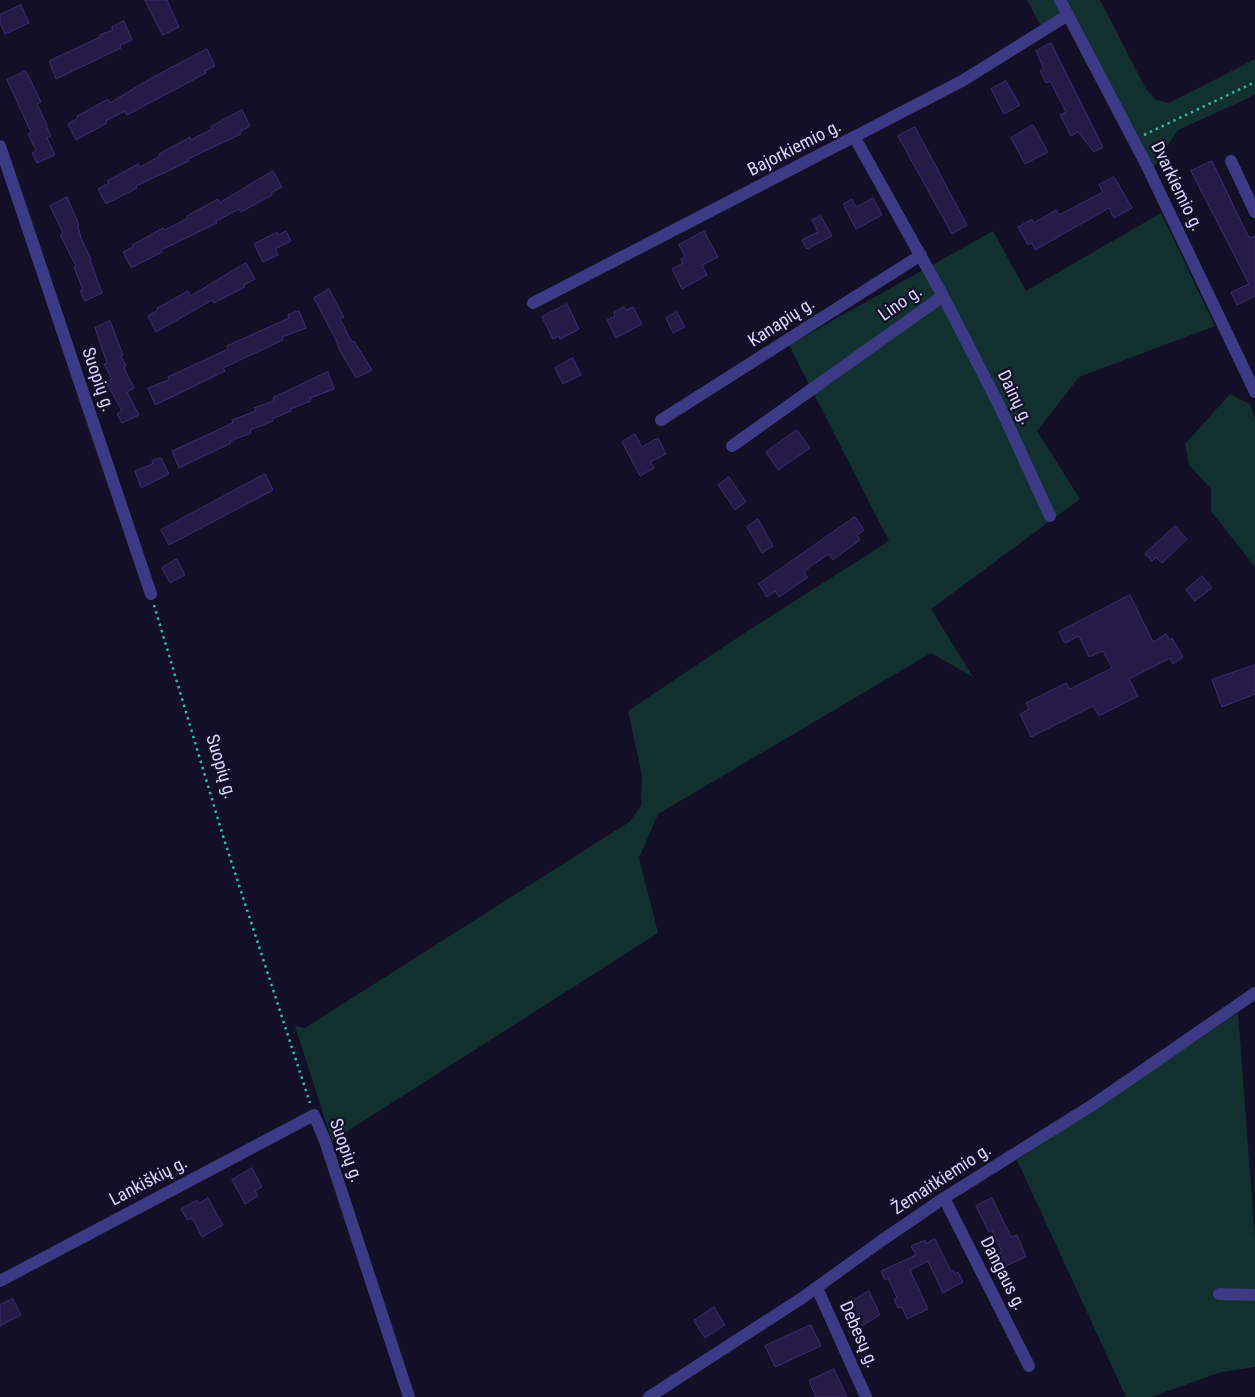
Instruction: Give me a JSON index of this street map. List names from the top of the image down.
{
  "streets": {
    "street": [
      "Bajorkiemio g.",
      "Dvarkiemio g.",
      "Lino g.",
      "Kanapių g.",
      "Suopių g.",
      "Dainų g.",
      "Žemaitkiemio g.",
      "Lankiškių g.",
      "Dangaus g.",
      "Debesų g."
    ]
  },
  "crossings": [
    ["Bajorkiemio g.", "Dvarkiemio g."],
    ["Bajorkiemio g.", "Lino g."],
    ["Lino g.", "Kanapių g."],
    ["Lino g.", "Dainų g."],
    ["Suopių g.", "Lankiškių g."],
    ["Žemaitkiemio g.", "Dangaus g."],
    ["Žemaitkiemio g.", "Debesų g."]
  ]
}
